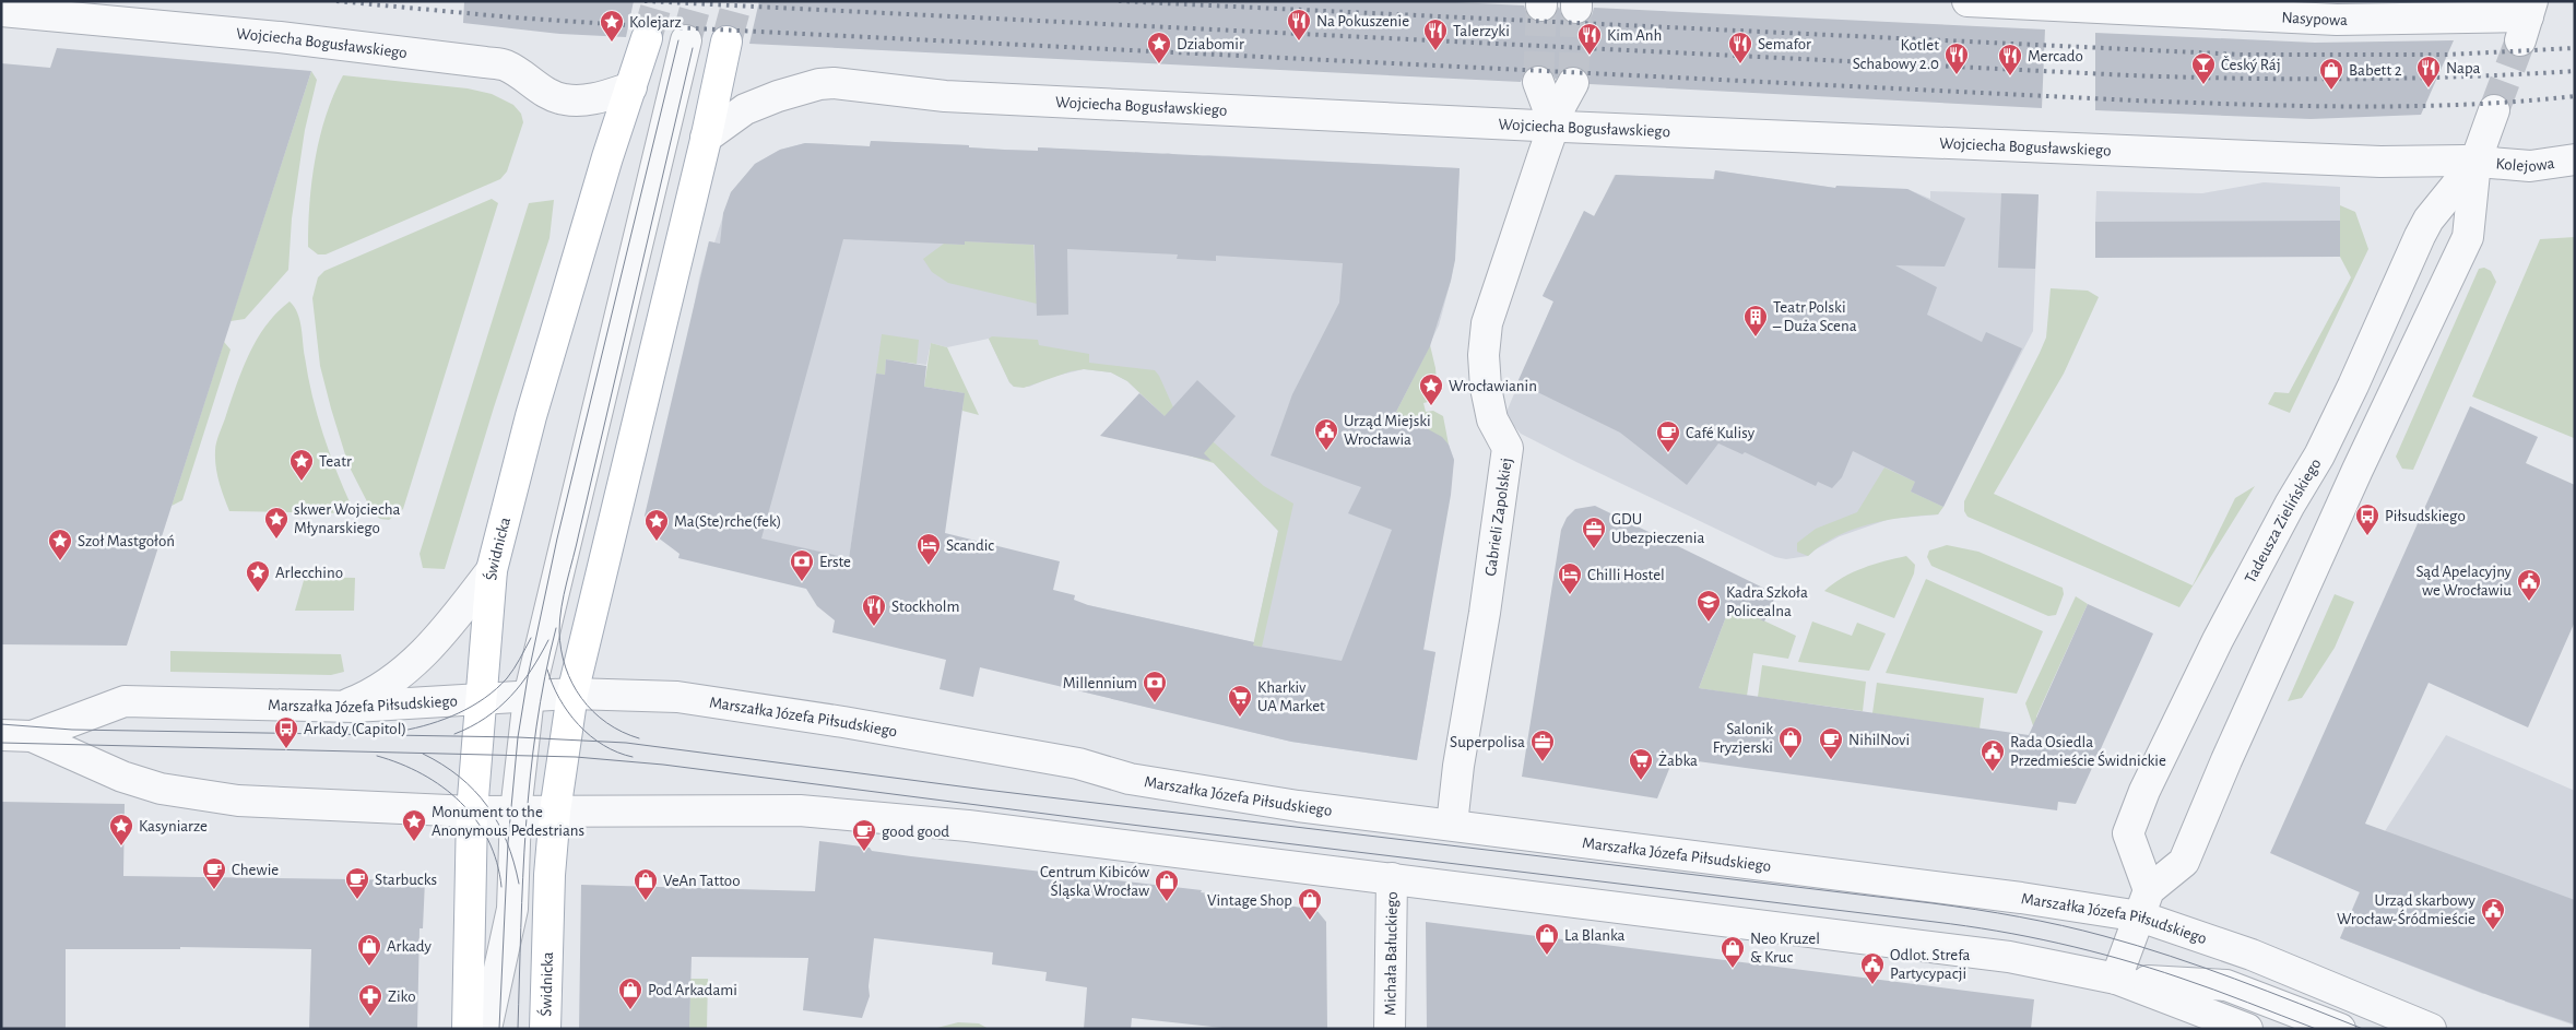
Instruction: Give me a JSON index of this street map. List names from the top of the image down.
{
  "streets": {
    "main road": ["Świdnicka"],
    "street": [
      "Nasypowa",
      "Wojciecha Bogusławskiego",
      "Kolejowa",
      "Gabrieli Zapolskiej",
      "Tadeusza Zielińskiego",
      "Marszałka Józefa Piłsudskiego",
      "Michała Bałuckiego"
    ]
  },
  "crossings": [
    ["Wojciecha Bogusławskiego", "Kolejowa"],
    ["Wojciecha Bogusławskiego", "Gabrieli Zapolskiej"],
    ["Wojciecha Bogusławskiego", "Tadeusza Zielińskiego"],
    ["Wojciecha Bogusławskiego", "Świdnicka"],
    ["Kolejowa", "Tadeusza Zielińskiego"],
    ["Gabrieli Zapolskiej", "Marszałka Józefa Piłsudskiego"],
    ["Tadeusza Zielińskiego", "Marszałka Józefa Piłsudskiego"],
    ["Świdnicka", "Marszałka Józefa Piłsudskiego"],
    ["Marszałka Józefa Piłsudskiego", "Michała Bałuckiego"]
  ],
  "places": {
    "restaurant": [
      "Na Pokuszenie",
      "Talerzyki",
      "Kim Anh",
      "Semafor",
      "Kotlet Schabowy 2.0",
      "Mercado",
      "Napa",
      "Stockholm"
    ],
    "place": [
      "Kolejarz",
      "Dziabomir",
      "Wrocławianin",
      "Teatr",
      "skwer Wojciecha Młynarskiego",
      "Ma(Ste)rche(fek)",
      "Szoł Mastgołoń",
      "Arlecchino",
      "Monument to the Anonymous Pedestrians",
      "Kasyniarze"
    ],
    "bar": ["Český Ráj"],
    "shop": [
      "Babett 2",
      "Salonik Fryzjerski",
      "VeAn Tattoo",
      "Centrum Kibiców Śląska Wrocław",
      "Vintage Shop",
      "La Blanka",
      "Arkady",
      "Neo Kruzel & Kruc",
      "Pod Arkadami"
    ],
    "building": ["Teatr Polski – Duża Scena"],
    "public building": [
      "Urząd Miejski Wrocławia",
      "Sąd Apelacyjny we Wrocławiu",
      "Rada Osiedla Przedmieście Świdnickie",
      "Urząd skarbowy Wrocław-Śródmieście",
      "Odlot. Strefa Partycypacji"
    ],
    "cafe": [
      "Café Kulisy",
      "NihilNovi",
      "good good",
      "Chewie",
      "Starbucks"
    ],
    "bus stop": ["Piłsudskiego", "Arkady (Capitol)"],
    "office": ["GDU Ubezpieczenia", "Superpolisa"],
    "hotel": ["Scandic", "Chilli Hostel"],
    "bank": ["Erste", "Millennium"],
    "school or university": ["Kadra Szkoła Policealna"],
    "supermarket": ["Kharkiv UA Market", "Żabka"],
    "pharmacy": ["Ziko"]
  }
}
